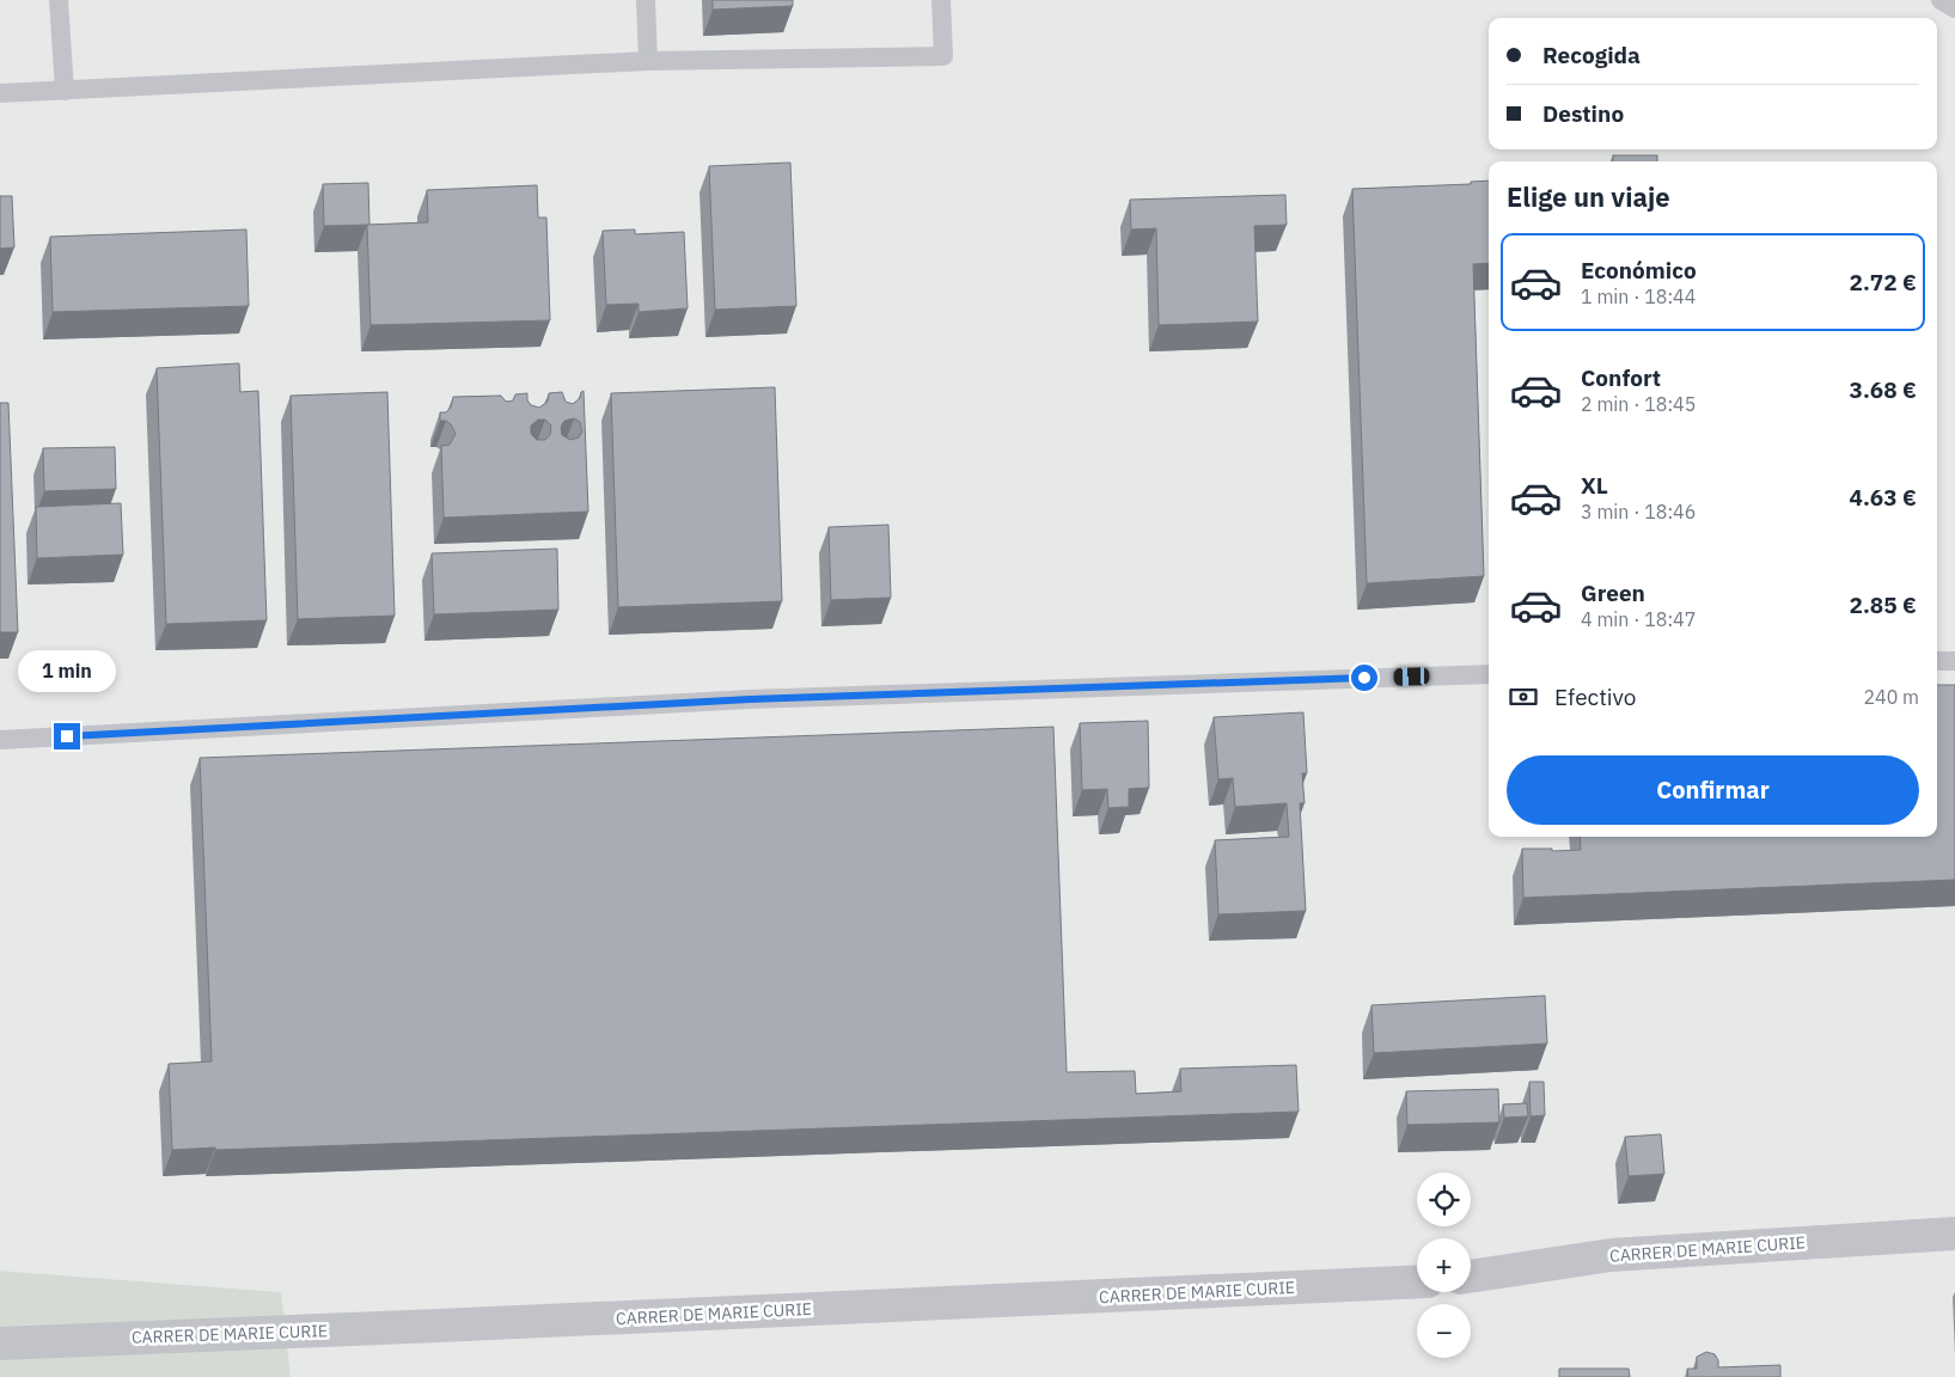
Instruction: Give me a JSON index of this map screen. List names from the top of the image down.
{
  "streets": {
    "street": ["CARRER DE MARIE CURIE"]
  },
  "page": {
    "banner": ["Recogida", "Destino"],
    "heading": "Elige un viaje",
    "list": [
      {
        "name": "Económico",
        "note": "1 min · 18:44",
        "value": "2.72 €"
      },
      {
        "name": "Confort",
        "note": "2 min · 18:45",
        "value": "3.68 €"
      },
      {
        "name": "XL",
        "note": "3 min · 18:46",
        "value": "4.63 €"
      },
      {
        "name": "Green",
        "note": "4 min · 18:47",
        "value": "2.85 €"
      }
    ],
    "bubble": "1 min",
    "pay": ["Efectivo", "240 m"],
    "buttons": "Confirmar",
    "map_buttons": ["+", "−"]
  }
}
